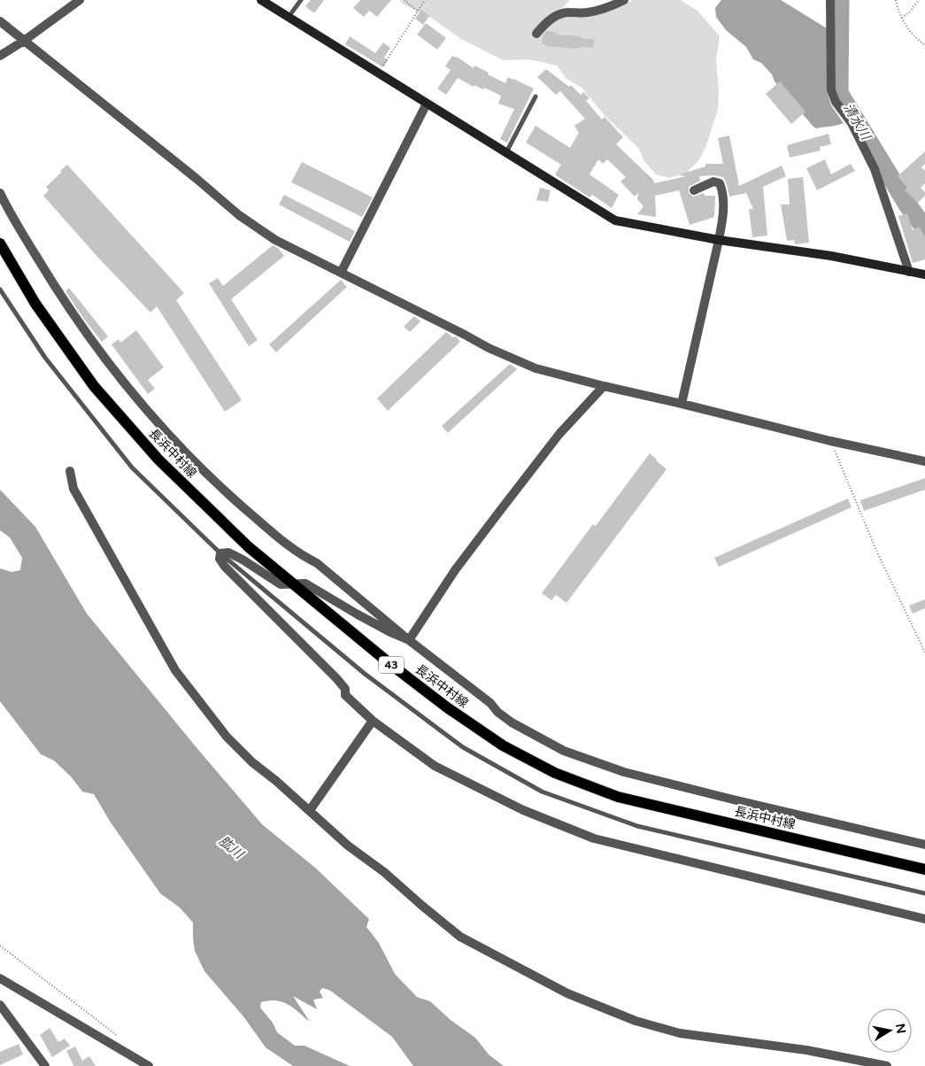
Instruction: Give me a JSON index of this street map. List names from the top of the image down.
{
  "streets": {
    "main road": ["長浜中村線", "43"]
  },
  "water": ["清水川", "肱川"],
  "north": "right"
}
